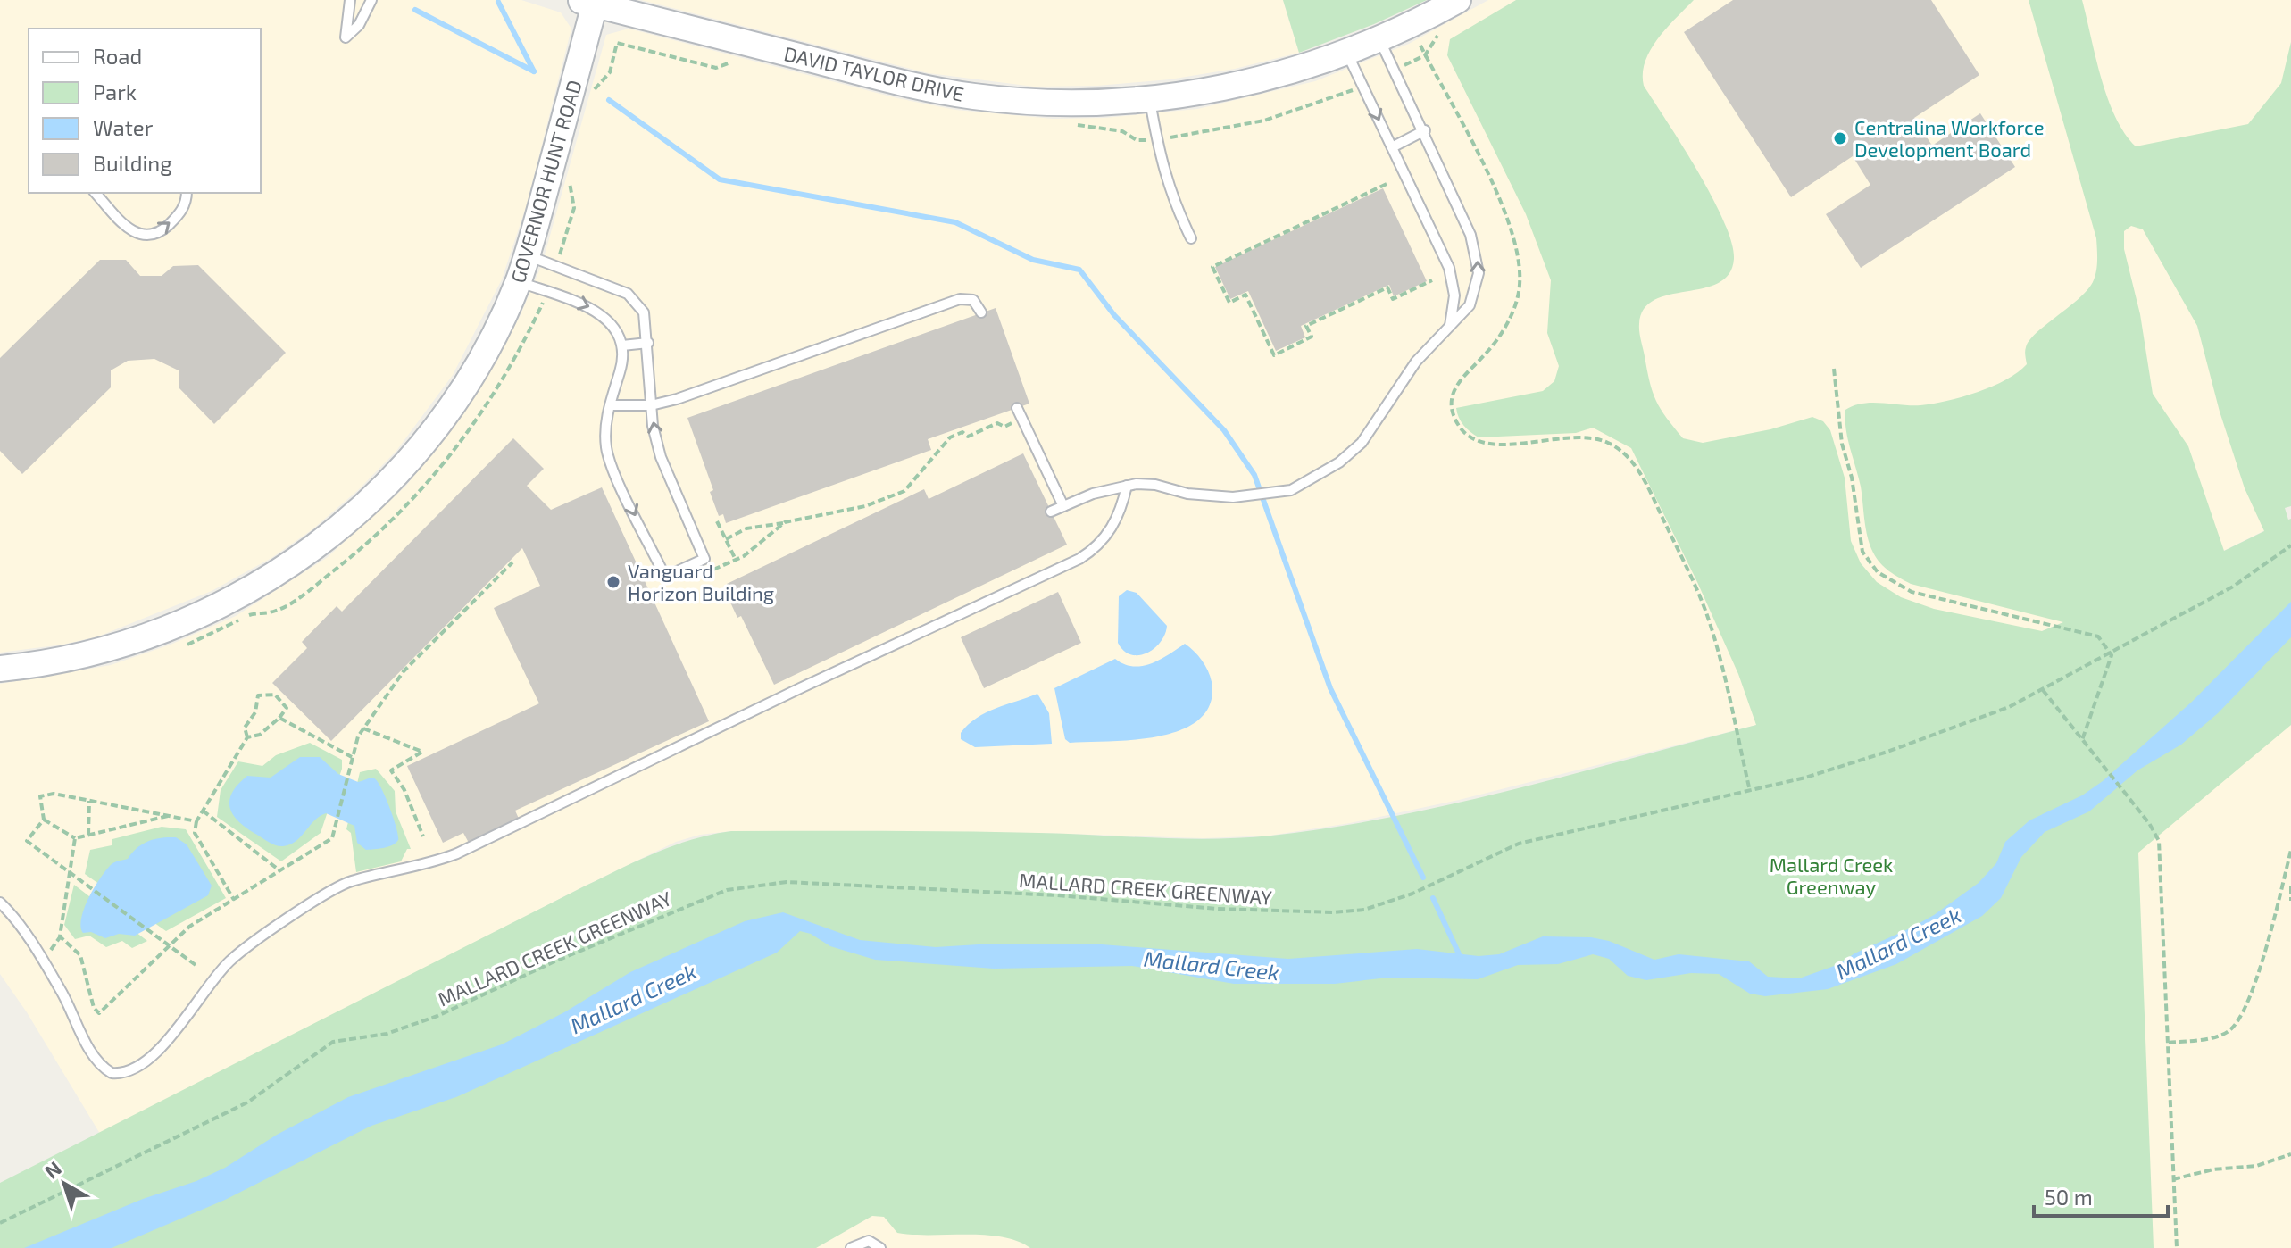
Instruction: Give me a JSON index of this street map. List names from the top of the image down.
{
  "streets": {
    "street": ["DAVID TAYLOR DRIVE", "GOVERNOR HUNT ROAD"],
    "path": ["MALLARD CREEK GREENWAY"]
  },
  "crossings": [
    ["DAVID TAYLOR DRIVE", "GOVERNOR HUNT ROAD"]
  ],
  "water": ["Mallard Creek"],
  "parks": ["Mallard Creek Greenway"],
  "places": ["Centralina Workforce Development Board", "Vanguard Horizon Building"],
  "legend": [
    "Road",
    "Park",
    "Water",
    "Building"
  ],
  "scale_bar": "50 m",
  "north": "top left"
}
